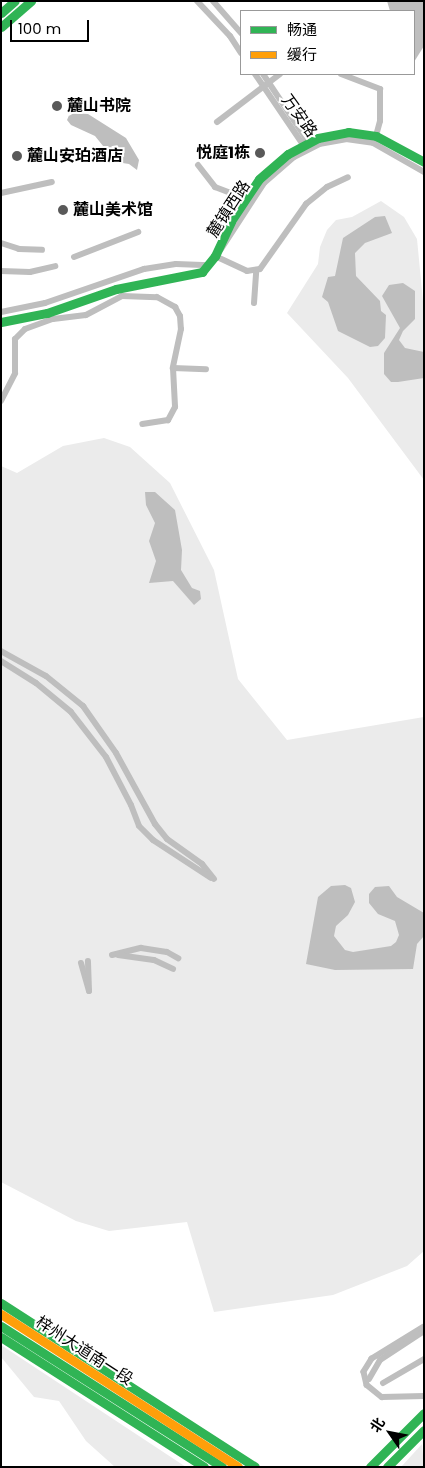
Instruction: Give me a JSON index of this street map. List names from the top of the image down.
{
  "streets": {
    "main road": ["梓州大道南一段"],
    "street": ["万安路"]
  },
  "places": [
    "麓山书院",
    "悦庭1栋",
    "麓山安珀酒店",
    "麓山美术馆"
  ],
  "legend": ["畅通", "缓行"],
  "scale_bar": "100 m",
  "north": "top left"
}
